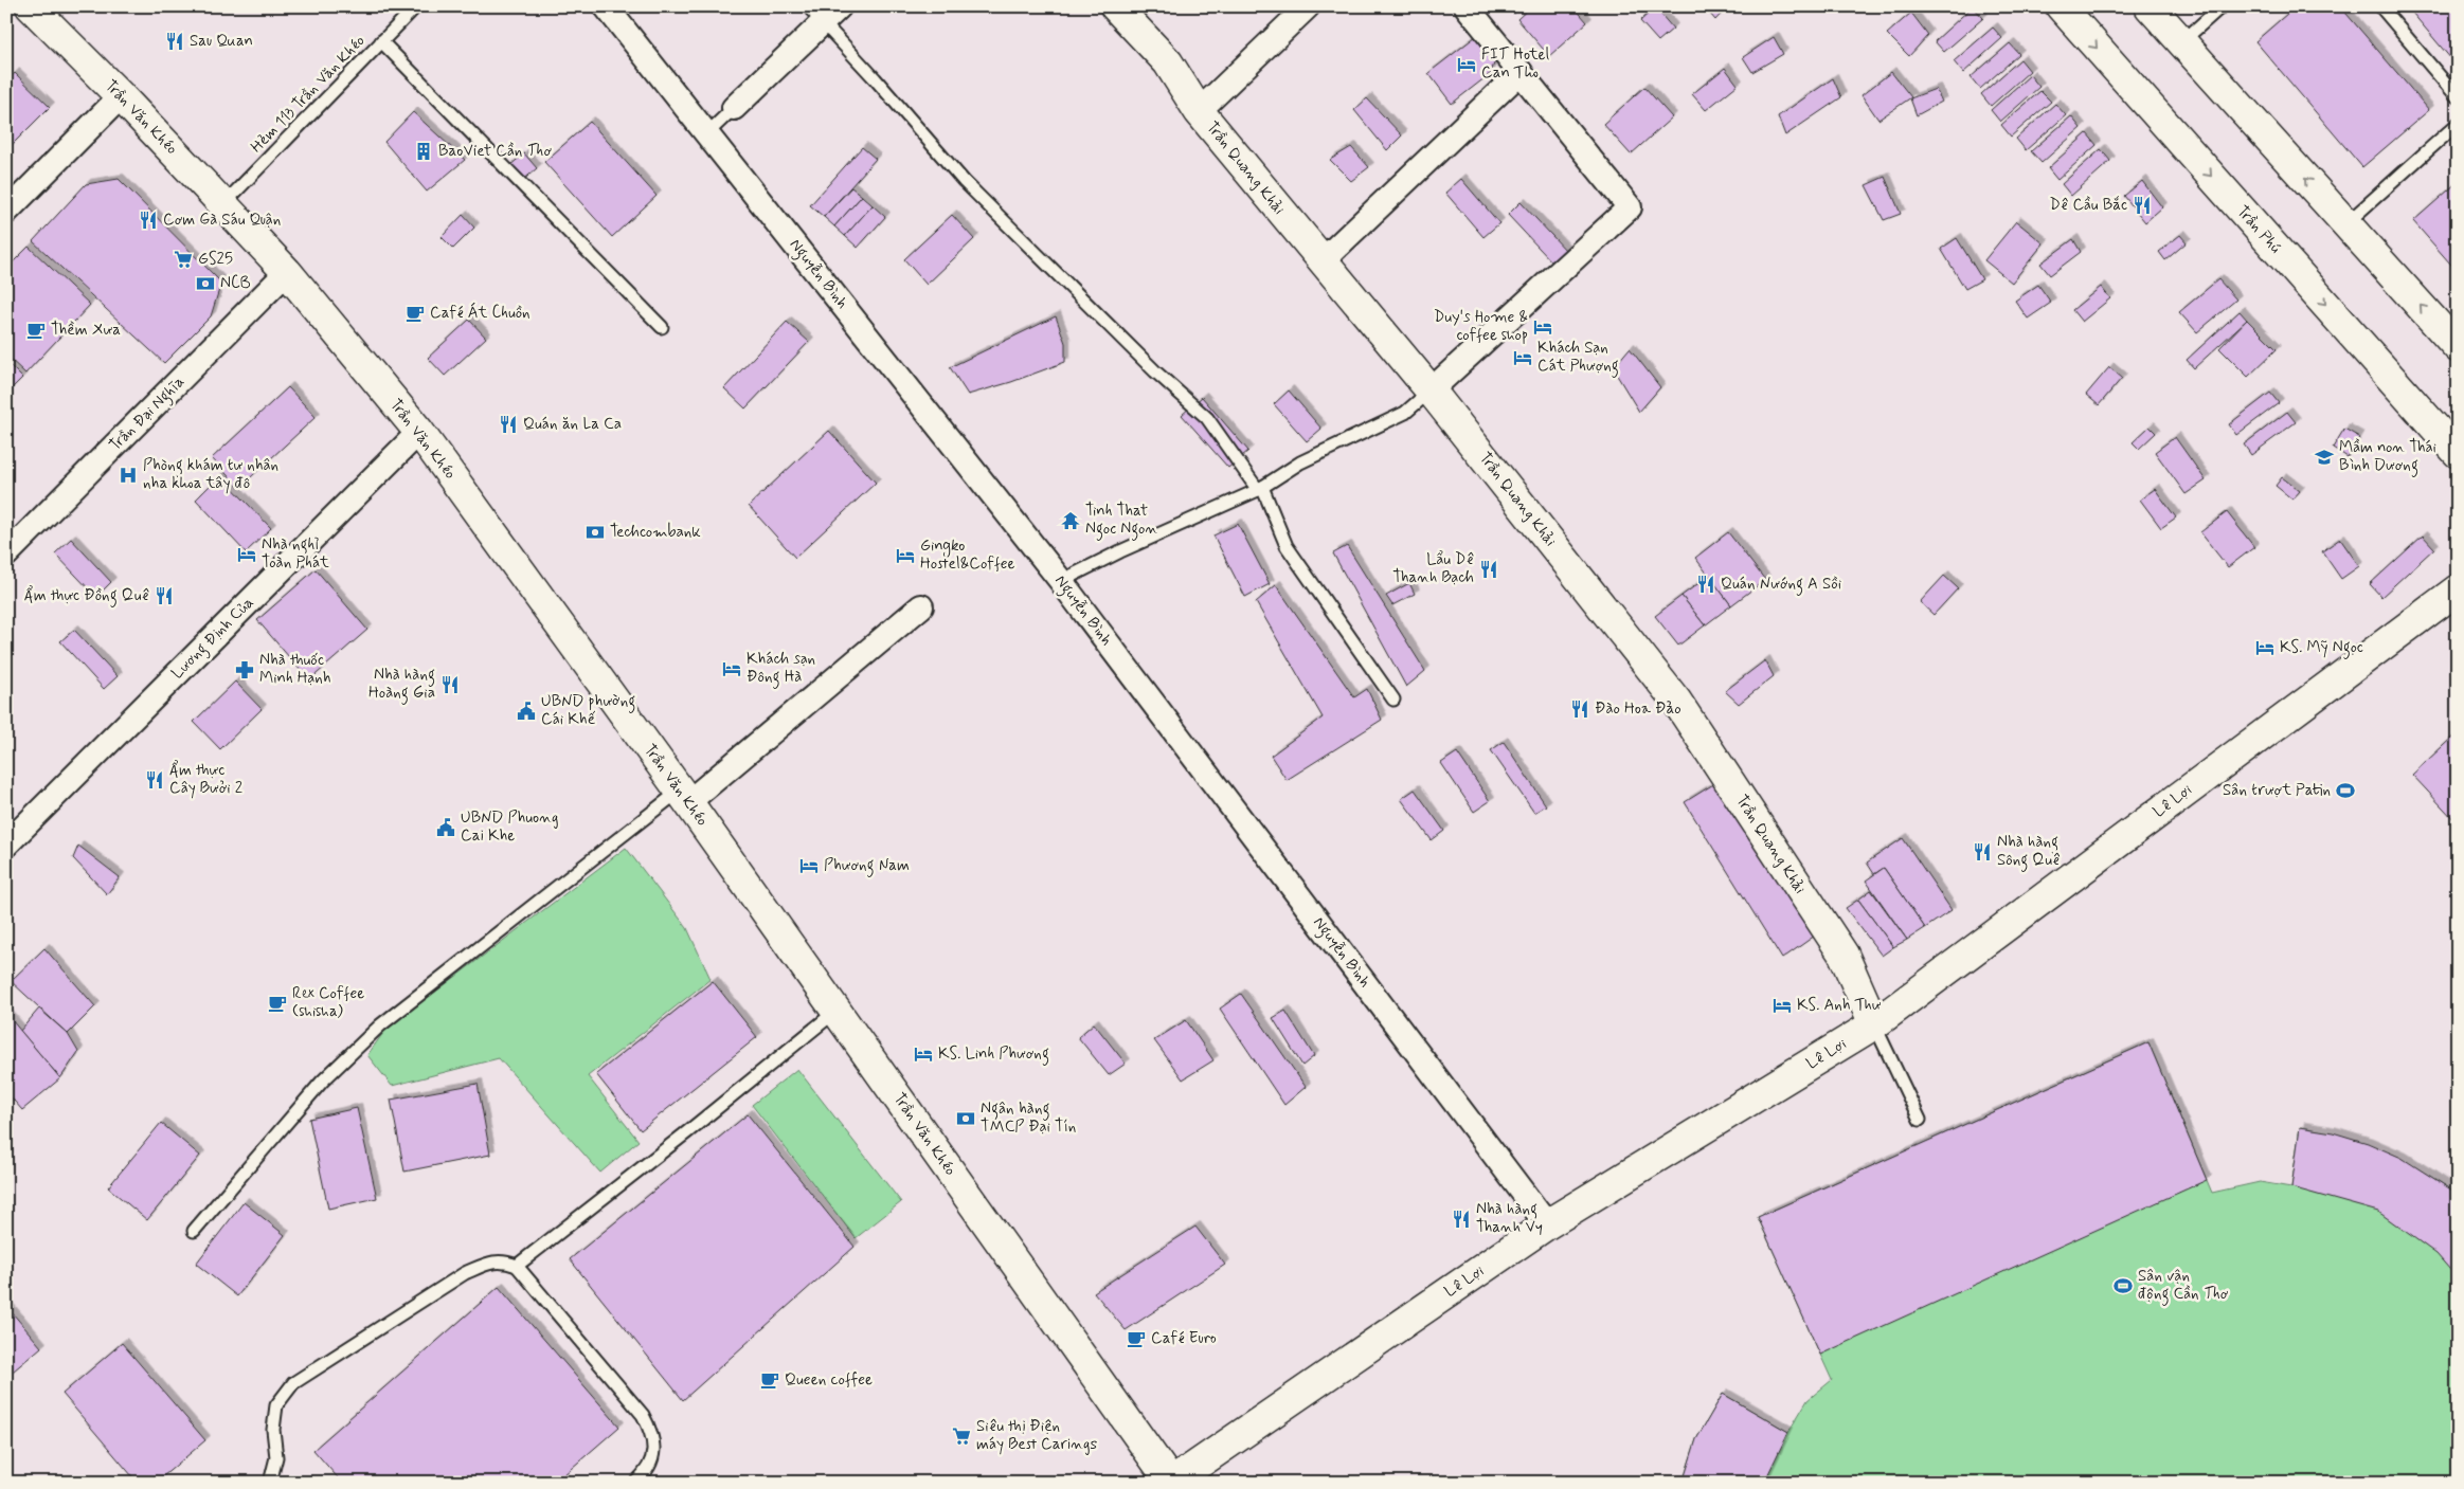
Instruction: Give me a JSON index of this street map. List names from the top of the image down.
{
  "streets": {
    "street": [
      "Trần Văn Khéo",
      "Trần Quang Khải",
      "Trần Phú",
      "Nguyễn Bình",
      "Trần Đại Nghĩa",
      "Lương Định Của",
      "Lê Lợi"
    ],
    "lane": ["Hẻm 113 Trần Văn Khéo"]
  },
  "crossings": [
    ["Hẻm 113 Trần Văn Khéo", "Trần Văn Khéo"],
    ["Trần Văn Khéo", "Trần Đại Nghĩa"],
    ["Trần Văn Khéo", "Lương Định Của"],
    ["Trần Văn Khéo", "Lê Lợi"],
    ["Trần Quang Khải", "Lê Lợi"],
    ["Nguyễn Bình", "Lê Lợi"]
  ],
  "places": {
    "restaurant": [
      "Sau Quan",
      "Dê Cầu Bắc",
      "Cơm Gà Sáu Quận",
      "Quán ăn La Ca",
      "Lẩu Dê Thanh Bạch",
      "Quán Nướng A Sồi",
      "Ẩm thực Đồng Quê",
      "Nhà hàng Hoàng Gia",
      "Đào Hoa Đảo",
      "Ẩm thực Cây Bưởi 2",
      "Nhà hàng Sông Quê",
      "Nhà hàng Thanh Vy"
    ],
    "hotel": [
      "FIT Hotel Can Tho",
      "Duy's Home & coffee shop",
      "Khách Sạn Cát Phượng",
      "Nhà nghỉ Toàn Phát",
      "Gingko Hostel&Coffee",
      "KS. Mỹ Ngọc",
      "Khách sạn Đông Hà",
      "Phương Nam",
      "KS. Anh Thư",
      "KS. Linh Phương"
    ],
    "building": ["BaoViet Cần Thơ"],
    "supermarket": ["GS25", "Siêu thị Điện máy Best Carings"],
    "bank": ["NCB", "Techcombank", "Ngân hàng TMCP Đại Tín"],
    "cafe": [
      "Café Át Chuồn",
      "Thềm Xưa",
      "Rex Coffee (shisha)",
      "Café Euro",
      "Queen coffee"
    ],
    "school or university": ["Mầm non Thái Bình Dương"],
    "hospital": ["Phòng khám tư nhân nha khoa tây đô"],
    "temple": ["Tinh That Ngoc Ngon"],
    "pharmacy": ["Nhà thuốc Minh Hạnh"],
    "public building": ["UBND phường Cái Khế", "UBND Phuong Cai Khe"],
    "sports": ["Sân trượt Patin", "Sân vận động Cần Thơ"]
  }
}
